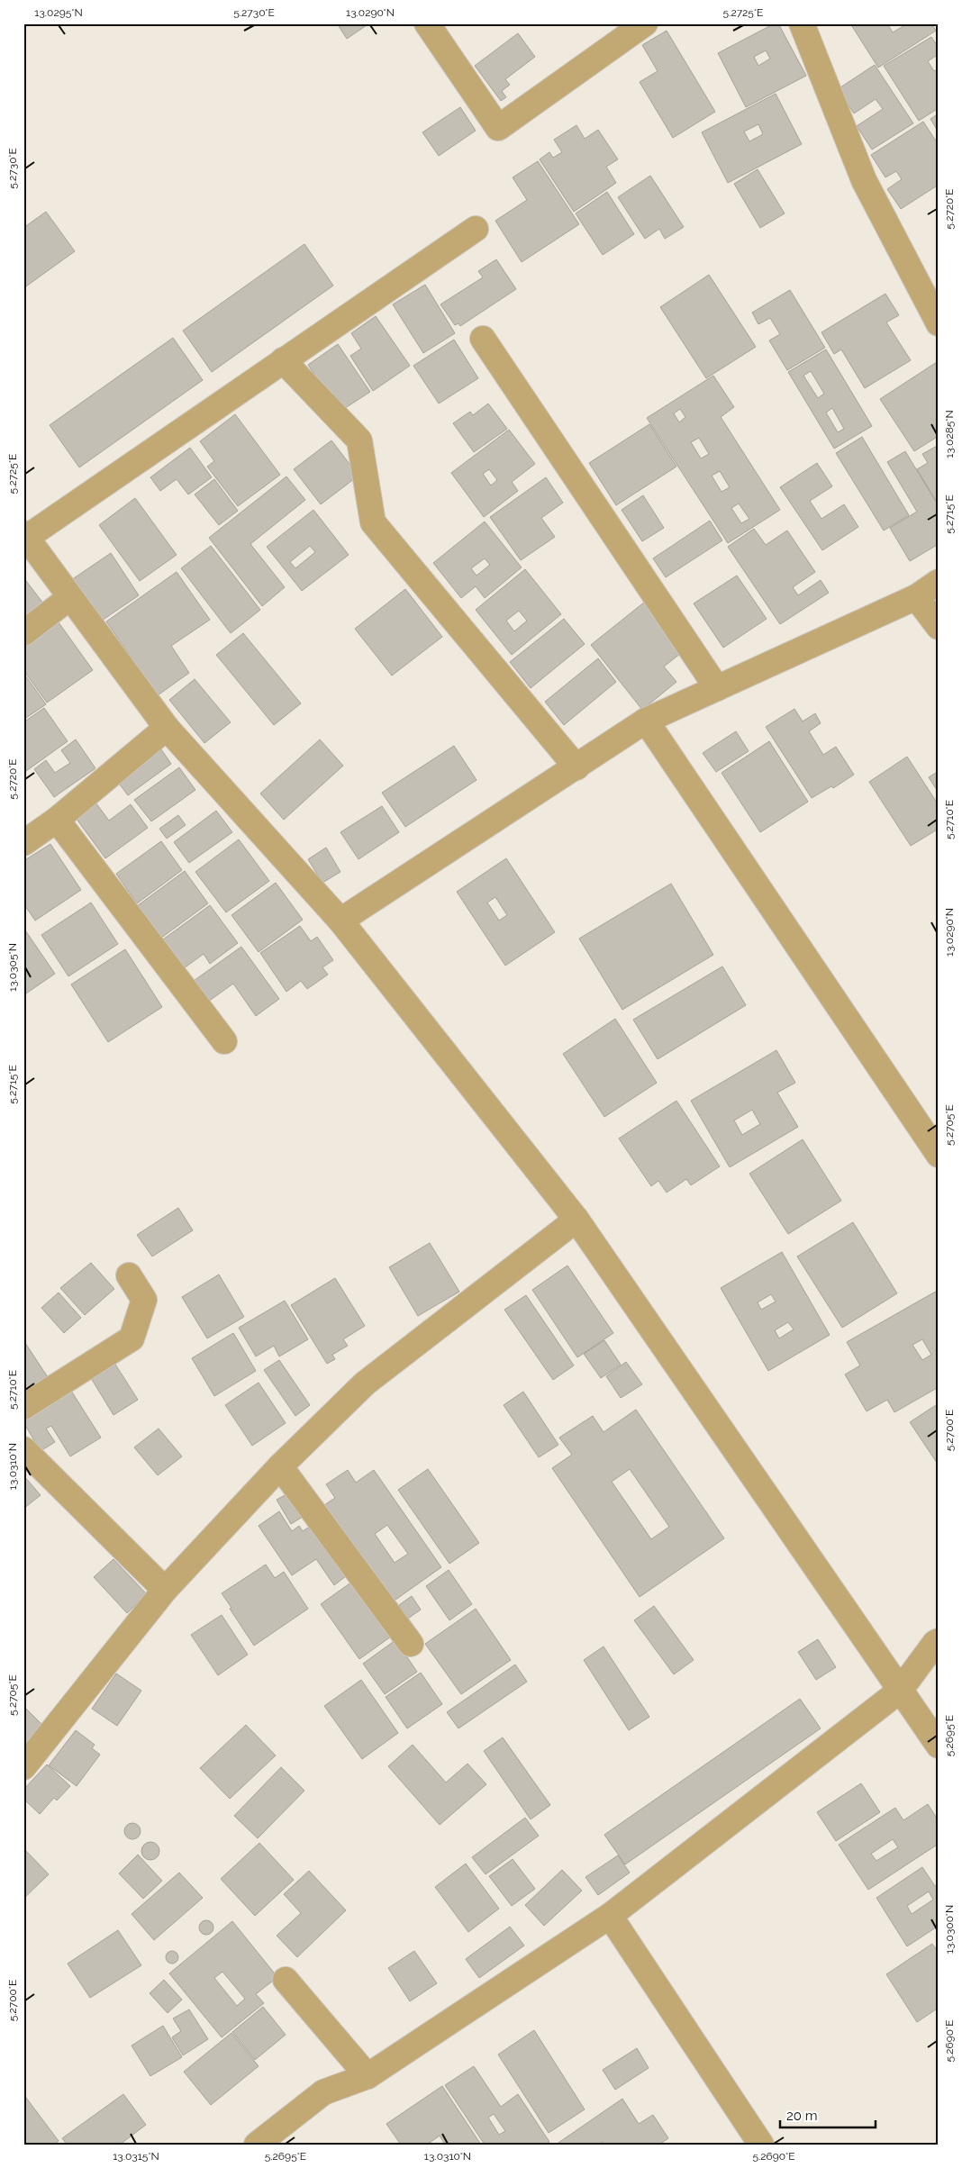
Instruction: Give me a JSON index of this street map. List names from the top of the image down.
{
  "scale_bar": "20 m",
  "coordinates": [
    "13.0295°N",
    "5.2730°E",
    "13.0290°N",
    "5.2725°E",
    "5.2720°E",
    "13.0285°N",
    "5.2715°E",
    "5.2710°E",
    "13.0305°N",
    "5.2705°E",
    "5.2700°E",
    "13.0310°N",
    "5.2695°E",
    "13.0300°N",
    "5.2690°E",
    "13.0315°N"
  ]
}
